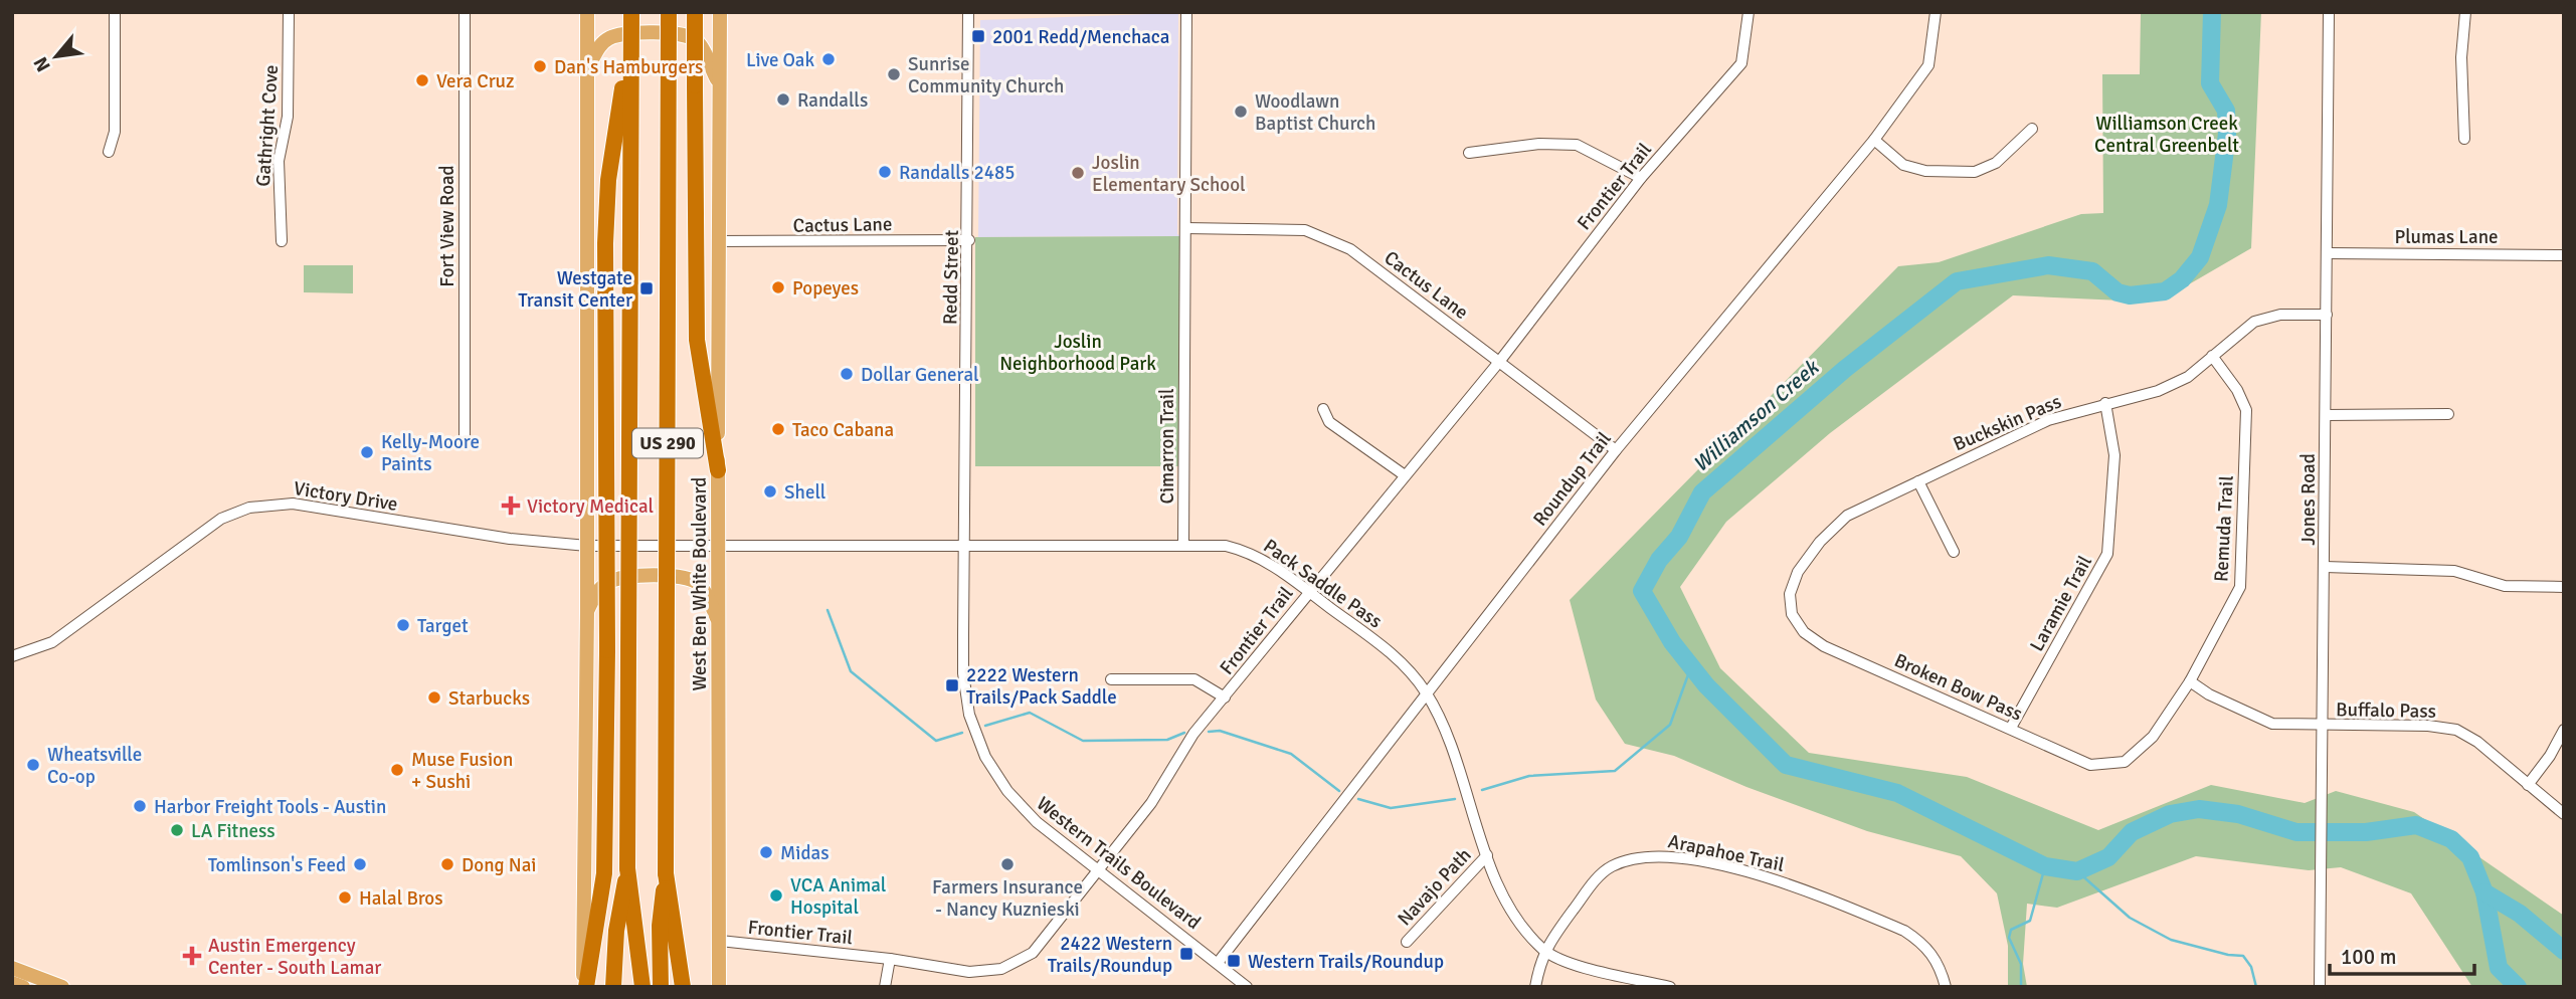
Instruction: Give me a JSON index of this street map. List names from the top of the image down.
{
  "streets": {
    "highway": ["US 290"],
    "main road": ["West Ben White Boulevard"],
    "street": [
      "Gathright Cove",
      "Frontier Trail",
      "Cactus Lane",
      "Fort View Road",
      "Plumas Lane",
      "Redd Street",
      "Buckskin Pass",
      "Cimarron Trail",
      "Roundup Trail",
      "Victory Drive",
      "Jones Road",
      "Remuda Trail",
      "Pack Saddle Pass",
      "Laramie Trail",
      "Broken Bow Pass",
      "Buffalo Pass",
      "Arapahoe Trail",
      "Western Trails Boulevard",
      "Navajo Path"
    ]
  },
  "crossings": [
    ["Frontier Trail", "Cactus Lane"],
    ["Frontier Trail", "Pack Saddle Pass"],
    ["Frontier Trail", "West Ben White Boulevard"],
    ["Frontier Trail", "Western Trails Boulevard"],
    ["Cactus Lane", "Redd Street"],
    ["Cactus Lane", "Cimarron Trail"],
    ["Cactus Lane", "Roundup Trail"],
    ["Cactus Lane", "West Ben White Boulevard"],
    ["Plumas Lane", "Jones Road"],
    ["Redd Street", "Pack Saddle Pass"],
    ["Redd Street", "Western Trails Boulevard"],
    ["Buckskin Pass", "Jones Road"],
    ["Buckskin Pass", "Remuda Trail"],
    ["Buckskin Pass", "Laramie Trail"],
    ["Buckskin Pass", "Broken Bow Pass"],
    ["Cimarron Trail", "Pack Saddle Pass"],
    ["Roundup Trail", "Pack Saddle Pass"],
    ["Roundup Trail", "Western Trails Boulevard"],
    ["Victory Drive", "Pack Saddle Pass"],
    ["Victory Drive", "West Ben White Boulevard"],
    ["Jones Road", "Buffalo Pass"],
    ["Remuda Trail", "Broken Bow Pass"],
    ["Remuda Trail", "Buffalo Pass"],
    ["Pack Saddle Pass", "West Ben White Boulevard"],
    ["Pack Saddle Pass", "Arapahoe Trail"],
    ["Pack Saddle Pass", "Western Trails Boulevard"],
    ["Pack Saddle Pass", "Navajo Path"],
    ["Laramie Trail", "Broken Bow Pass"]
  ],
  "water": ["Williamson Creek"],
  "parks": ["Williamson Creek Central Greenbelt", "Joslin Neighborhood Park"],
  "places": {
    "transit": [
      "2001 Redd/Menchaca",
      "Westgate Transit Center",
      "2222 Western Trails/Pack Saddle",
      "2422 Western Trails/Roundup",
      "Western Trails/Roundup"
    ],
    "other": [
      "Live Oak",
      "Dan's Hamburgers",
      "Sunrise Community Church",
      "Vera Cruz",
      "Randalls",
      "Woodlawn Baptist Church",
      "Randalls 2485",
      "Joslin Elementary School",
      "Popeyes",
      "Dollar General",
      "Taco Cabana",
      "Kelly-Moore Paints",
      "Shell",
      "Target",
      "Starbucks",
      "Wheatsville Co-op",
      "Muse Fusion + Sushi",
      "Harbor Freight Tools - Austin",
      "LA Fitness",
      "Midas",
      "Tomlinson's Feed",
      "Dong Nai",
      "Farmers Insurance - Nancy Kuznieski",
      "VCA Animal Hospital",
      "Halal Bros"
    ],
    "health": ["Victory Medical", "Austin Emergency Center - South Lamar"]
  },
  "scale_bar": "100 m",
  "north": "bottom left"
}
